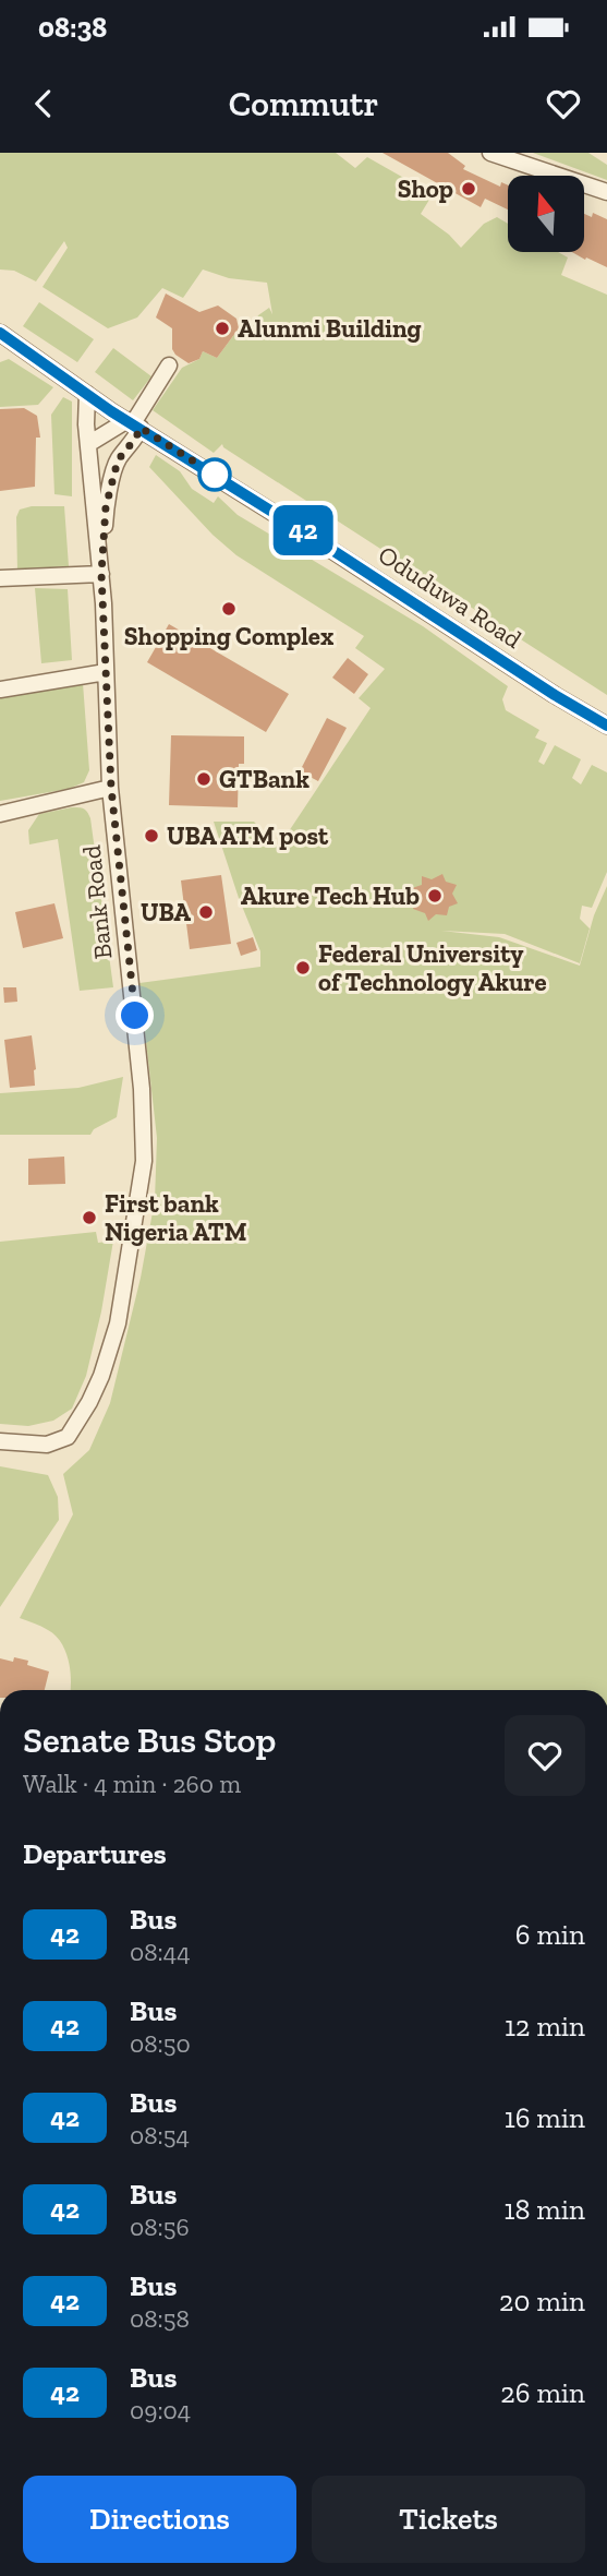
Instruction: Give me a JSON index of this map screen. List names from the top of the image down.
{
  "streets": {
    "street": ["Oduduwa Road", "Bank Road"]
  },
  "crossings": [
    ["Oduduwa Road", "Bank Road"]
  ],
  "places": [
    "Shop",
    "Alunmi Building",
    "Shopping Complex",
    "GTBank",
    "UBA ATM post",
    "Akure Tech Hub",
    "UBA",
    "Federal University of Technology Akure",
    "First bank Nigeria ATM"
  ],
  "lines": ["bus line 42"],
  "north": "top",
  "page": {
    "status": "08:38",
    "header": "Commutr",
    "on_map": "42",
    "heading": [
      ["Senate Bus Stop", "Walk · 4 min · 260 m"],
      "Departures"
    ],
    "list": [
      {
        "mark": "42",
        "name": "Bus",
        "note": "08:44",
        "value": "6 min"
      },
      {
        "mark": "42",
        "name": "Bus",
        "note": "08:50",
        "value": "12 min"
      },
      {
        "mark": "42",
        "name": "Bus",
        "note": "08:54",
        "value": "16 min"
      },
      {
        "mark": "42",
        "name": "Bus",
        "note": "08:56",
        "value": "18 min"
      },
      {
        "mark": "42",
        "name": "Bus",
        "note": "08:58",
        "value": "20 min"
      },
      {
        "mark": "42",
        "name": "Bus",
        "note": "09:04",
        "value": "26 min"
      }
    ],
    "buttons": ["Directions", "Tickets"]
  }
}
